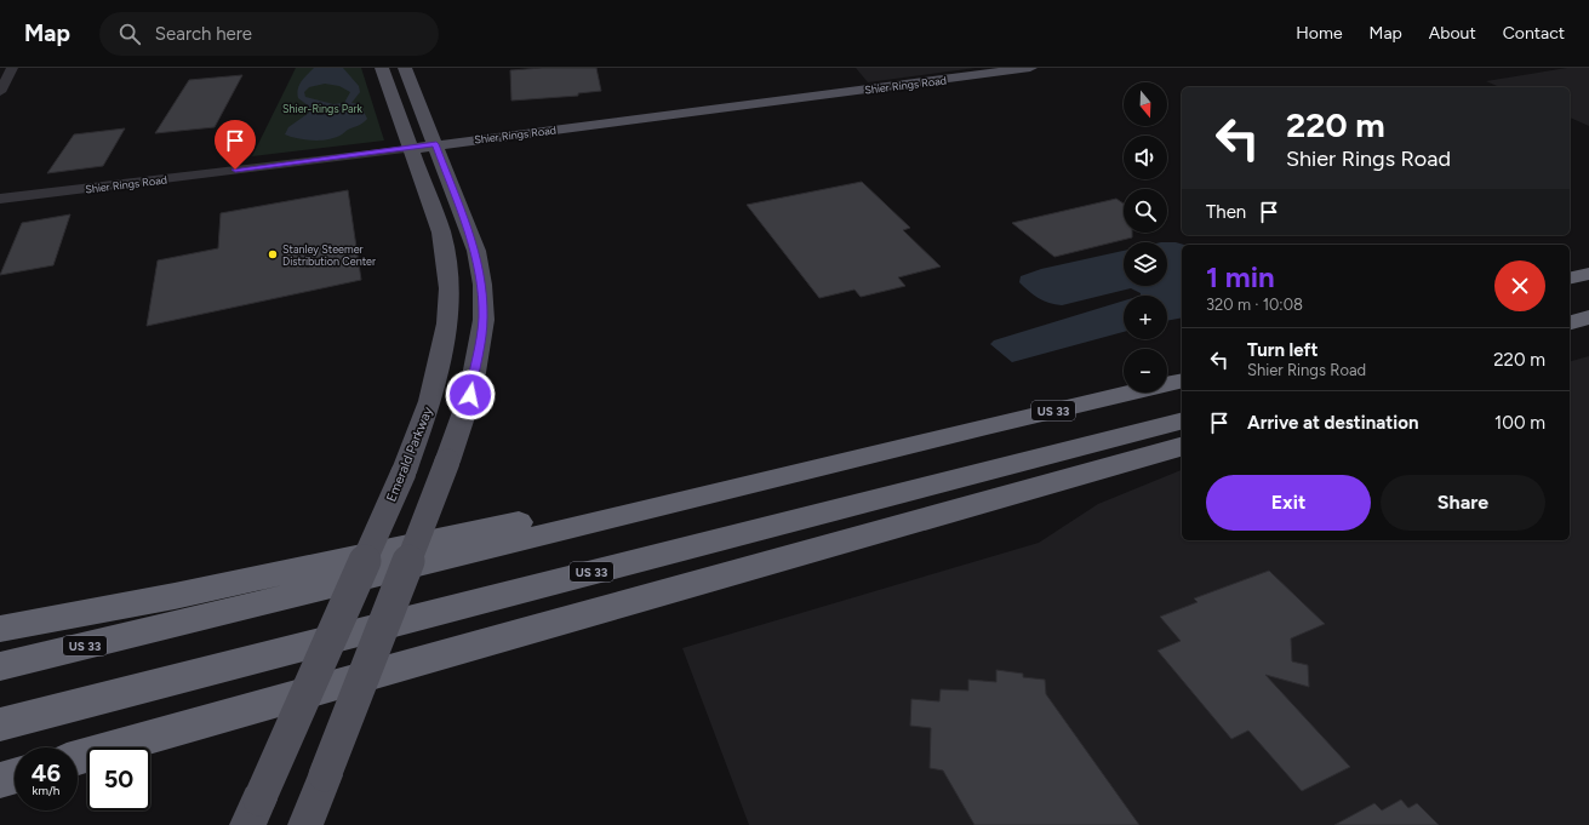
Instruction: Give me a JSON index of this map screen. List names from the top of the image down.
{
  "streets": {
    "highway": ["US 33"],
    "main road": ["Shier Rings Road", "Emerald Parkway"]
  },
  "crossings": [
    ["Shier Rings Road", "Emerald Parkway"]
  ],
  "parks": ["Shier-Rings Park"],
  "places": ["Stanley Steemer Distribution Center"],
  "north": "bottom",
  "page": {
    "header": "Map",
    "search": "Search here",
    "nav": [
      "Home",
      "Map",
      "About",
      "Contact"
    ],
    "map_buttons": ["+", "−"],
    "turn": ["220 m", "Shier Rings Road"],
    "then": "Then",
    "heading": ["1 min", "320 m · 10:08"],
    "list": [
      {
        "name": "Turn left",
        "note": "Shier Rings Road",
        "value": "220 m"
      },
      {
        "name": "Arrive at destination",
        "value": "100 m"
      }
    ],
    "buttons": ["Exit", "Share"],
    "speed": "46 km/h",
    "limit": "50"
  }
}
